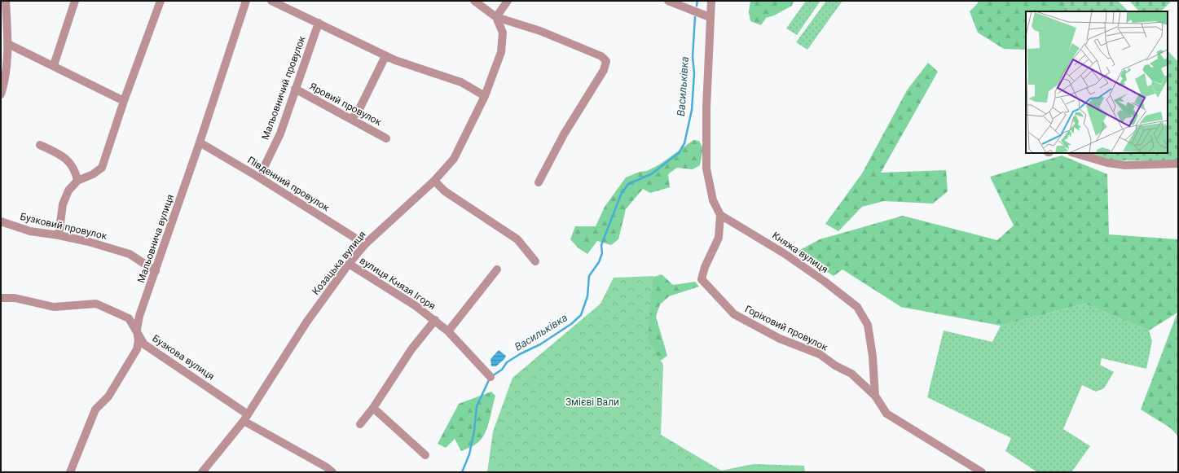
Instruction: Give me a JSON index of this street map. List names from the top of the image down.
{
  "streets": {
    "street": [
      "Мальовничий провулок",
      "Яровий провулок",
      "Південний провулок",
      "Бузковий провулок",
      "Мальовнича вулиця",
      "Княжа вулиця",
      "Козацька вулиця",
      "вулиця Князя Ігоря",
      "Горіховий провулок",
      "Бузкова вулиця"
    ]
  },
  "crossings": [
    ["Мальовничий провулок", "Яровий провулок"],
    ["Мальовничий провулок", "Південний провулок"],
    ["Південний провулок", "Мальовнича вулиця"],
    ["Південний провулок", "Козацька вулиця"],
    ["Бузковий провулок", "Мальовнича вулиця"],
    ["Мальовнича вулиця", "Бузкова вулиця"],
    ["Княжа вулиця", "Горіховий провулок"],
    ["Козацька вулиця", "вулиця Князя Ігоря"],
    ["Козацька вулиця", "Бузкова вулиця"]
  ],
  "water": ["Васильківка"],
  "parks": ["Змієві Вали"]
}
